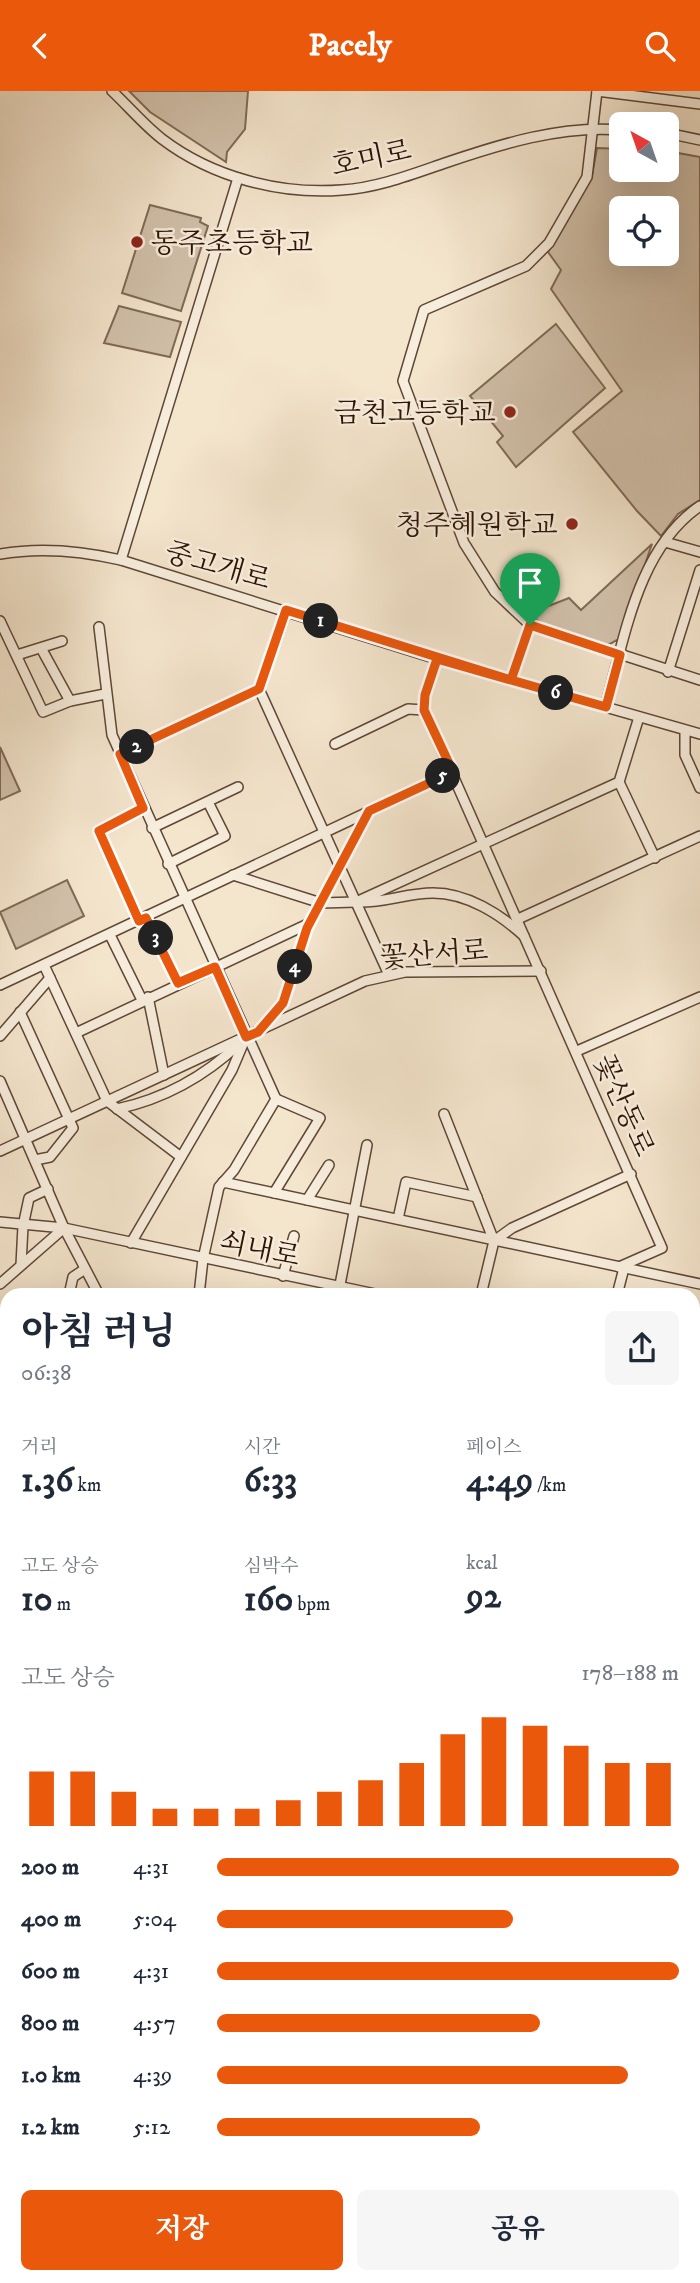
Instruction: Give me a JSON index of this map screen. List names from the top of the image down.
{
  "streets": {
    "street": [
      "호미로",
      "중고개로",
      "꽃산서로",
      "꽃산동로",
      "쇠내로"
    ]
  },
  "crossings": [
    ["꽃산서로", "꽃산동로"]
  ],
  "places": ["동주초등학교", "금천고등학교", "청주혜원학교"],
  "north": "top left",
  "page": {
    "header": "Pacely",
    "pins": [
      "1",
      "6",
      "2",
      "5",
      "3",
      "4"
    ],
    "heading": ["아침 러닝", "06:38"],
    "stats": [
      ["거리", "1.36 km"],
      ["시간", "6:33"],
      ["페이스", "4:49 /km"],
      ["고도 상승", "10 m"],
      ["심박수", "160 bpm"],
      ["kcal", "92"]
    ],
    "chart": ["고도 상승", "178–188 m"],
    "list": [
      {
        "name": "200 m",
        "note": "4:31"
      },
      {
        "name": "400 m",
        "note": "5:04"
      },
      {
        "name": "600 m",
        "note": "4:31"
      },
      {
        "name": "800 m",
        "note": "4:57"
      },
      {
        "name": "1.0 km",
        "note": "4:39"
      },
      {
        "name": "1.2 km",
        "note": "5:12"
      }
    ],
    "buttons": ["저장", "공유"]
  }
}
